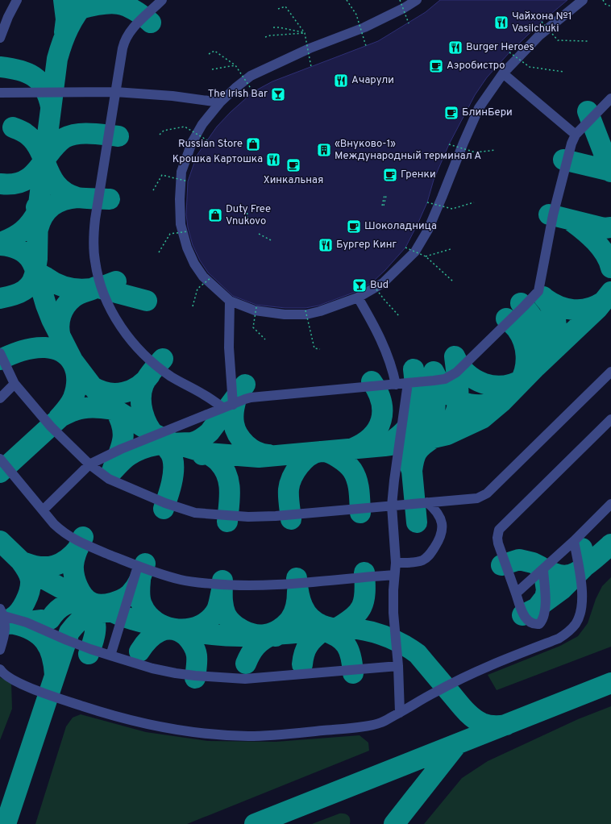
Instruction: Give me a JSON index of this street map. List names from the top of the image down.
{
  "places": {
    "restaurant": [
      "Чайхона №1 Vasilchuki",
      "Burger Heroes",
      "Ачарули",
      "Крошка Картошка",
      "Бургер Кинг"
    ],
    "cafe": [
      "Аэробистро",
      "БлинБери",
      "Хинкальная",
      "Гренки",
      "Шоколадница"
    ],
    "bar": ["The Irish Bar", "Bud"],
    "shop": ["Russian Store", "Duty Free Vnukovo"],
    "building": ["«Внуково-1» Международный терминал А"]
  }
}
